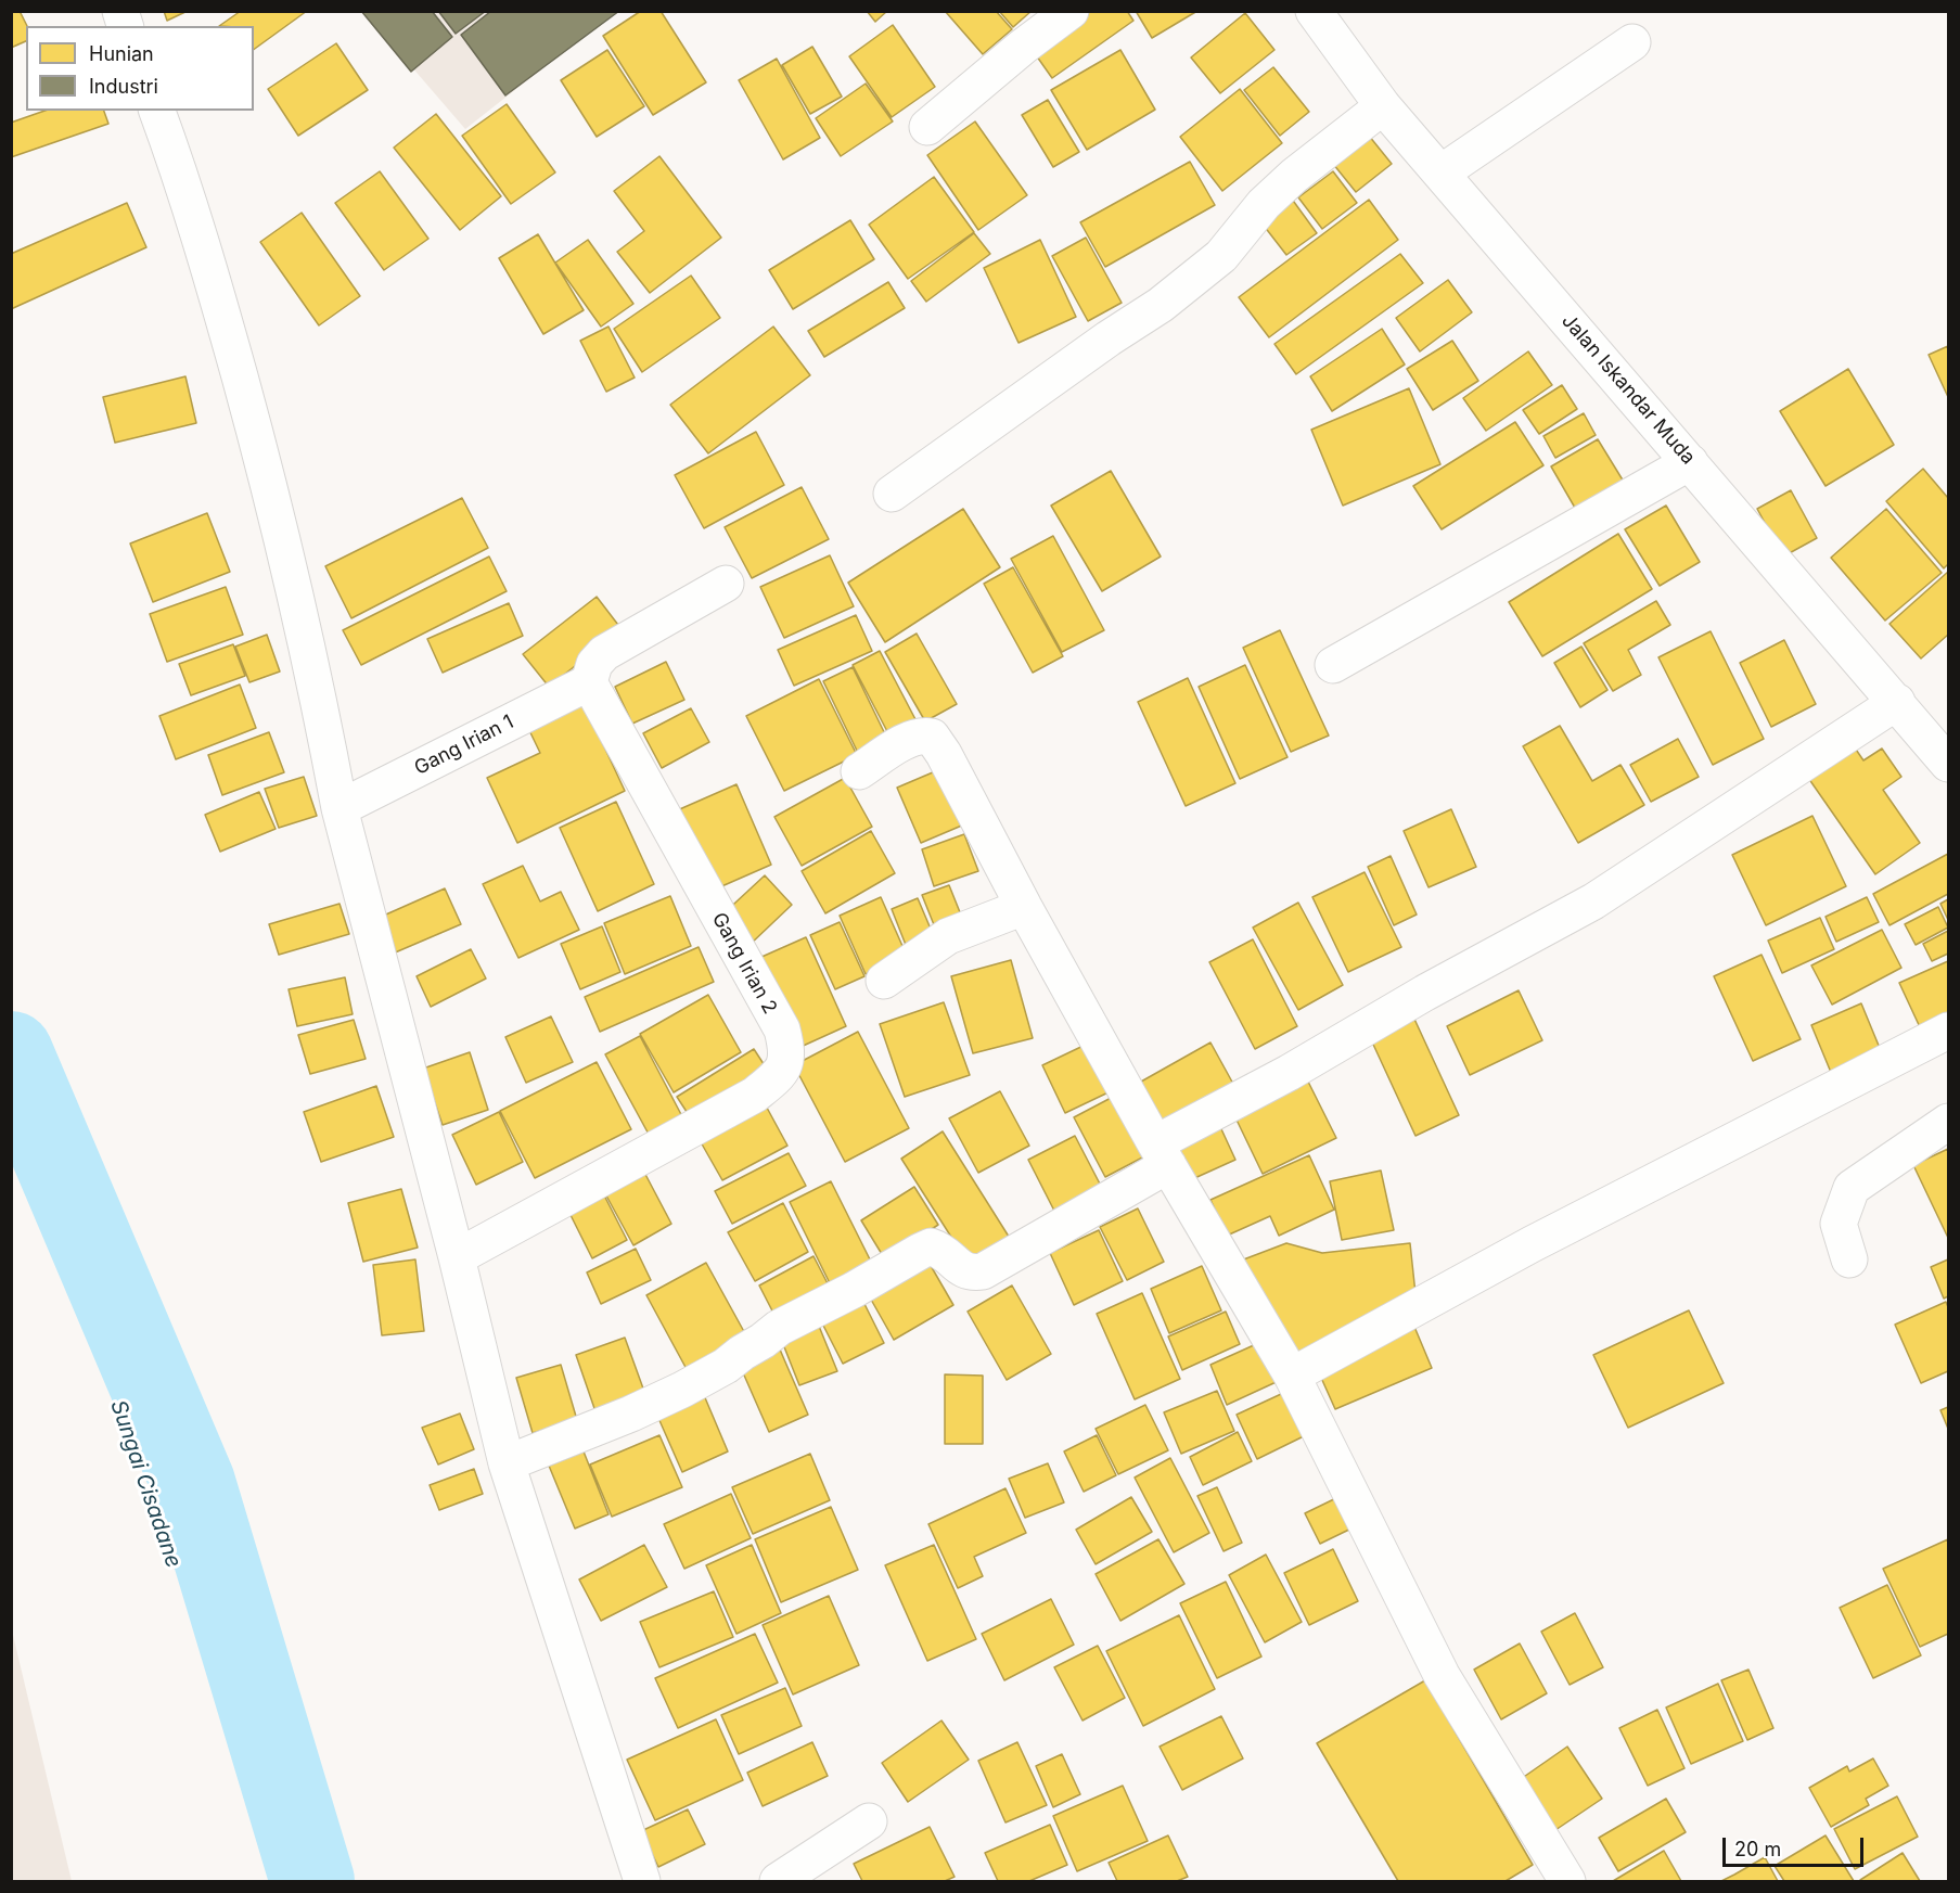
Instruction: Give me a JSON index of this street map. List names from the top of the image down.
{
  "streets": {
    "street": ["Jalan Iskandar Muda", "Gang Irian 1", "Gang Irian 2"]
  },
  "crossings": [
    ["Gang Irian 1", "Gang Irian 2"]
  ],
  "water": ["Sungai Cisadane"],
  "legend": ["Hunian", "Industri"],
  "scale_bar": "20 m"
}
